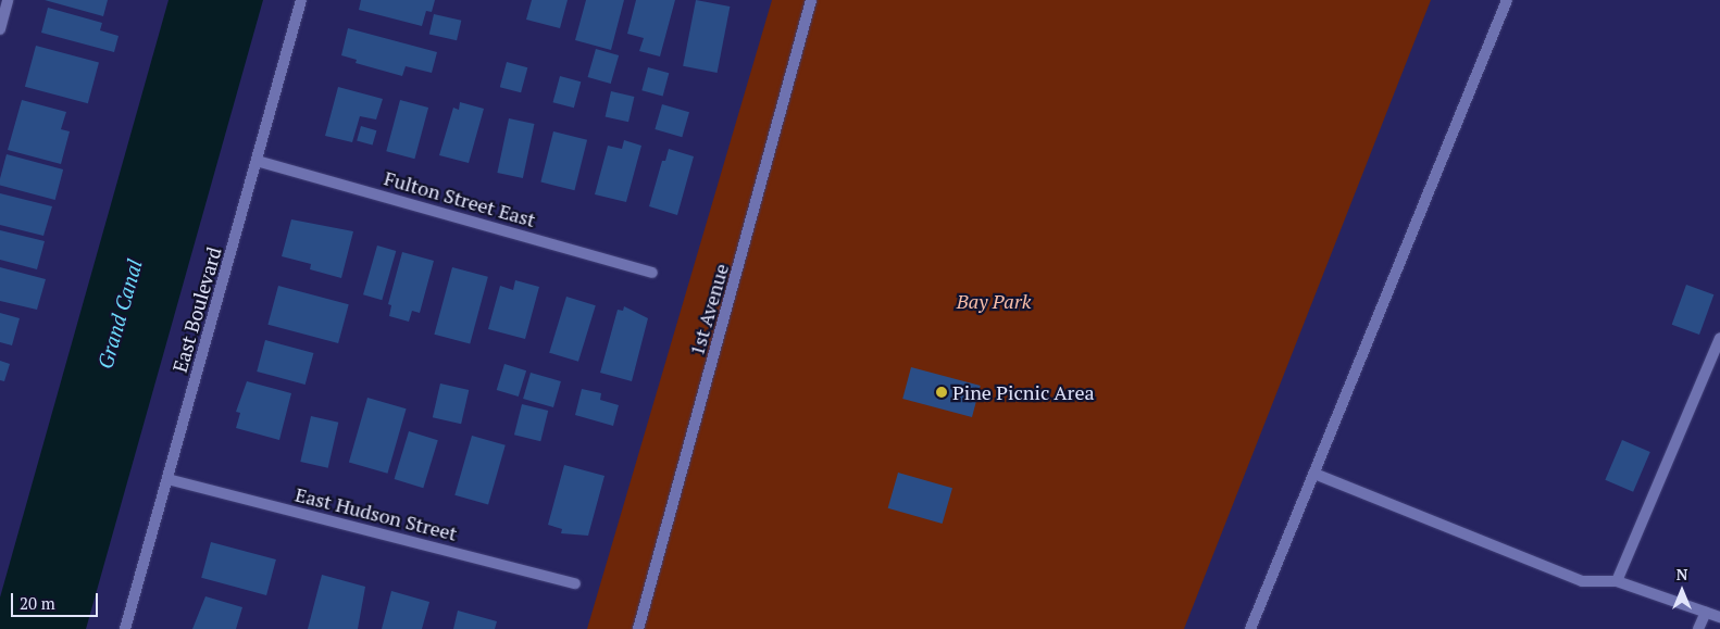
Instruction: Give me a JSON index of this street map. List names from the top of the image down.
{
  "streets": {
    "street": [
      "Fulton Street East",
      "East Boulevard",
      "1st Avenue",
      "East Hudson Street"
    ]
  },
  "crossings": [
    ["Fulton Street East", "East Boulevard"],
    ["East Boulevard", "East Hudson Street"]
  ],
  "water": ["Grand Canal"],
  "parks": ["Bay Park"],
  "places": ["Pine Picnic Area"],
  "scale_bar": "20 m",
  "north": "top"
}
